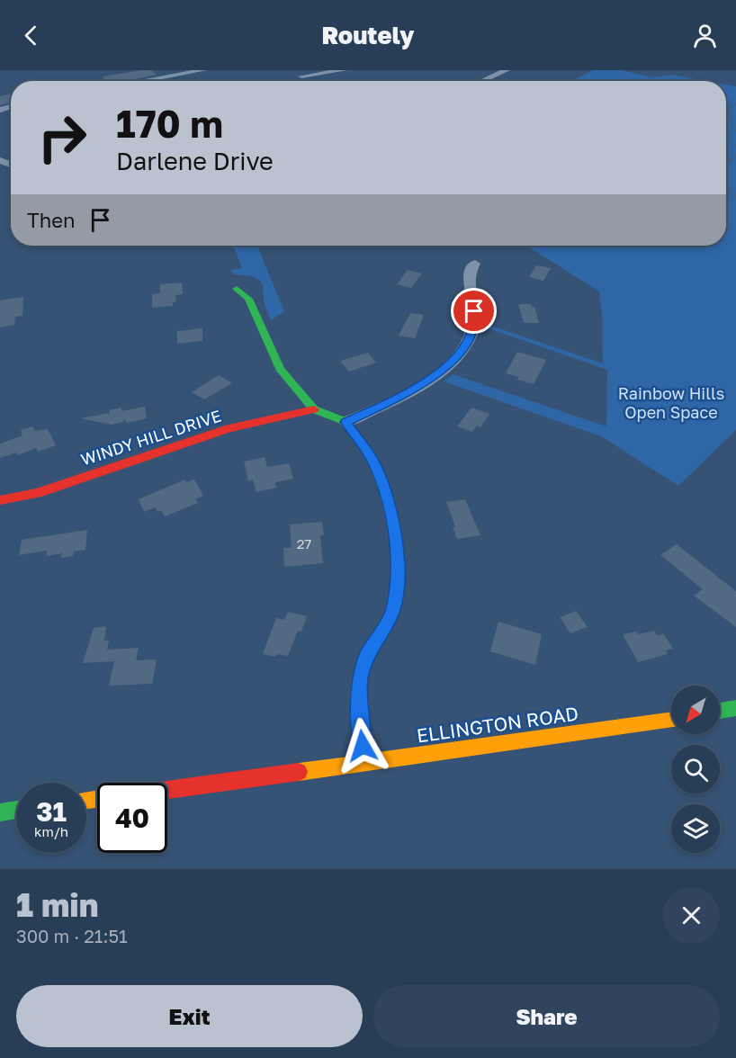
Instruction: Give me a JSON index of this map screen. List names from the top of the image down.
{
  "streets": {
    "street": ["WINDY HILL DRIVE", "ELLINGTON ROAD"]
  },
  "parks": ["Rainbow Hills Open Space"],
  "house_numbers": ["27"],
  "north": "bottom left",
  "page": {
    "header": "Routely",
    "turn": ["170 m", "Darlene Drive"],
    "then": "Then",
    "speed": "31 km/h",
    "limit": "40",
    "heading": ["1 min", "300 m · 21:51"],
    "buttons": ["Exit", "Share"]
  }
}
